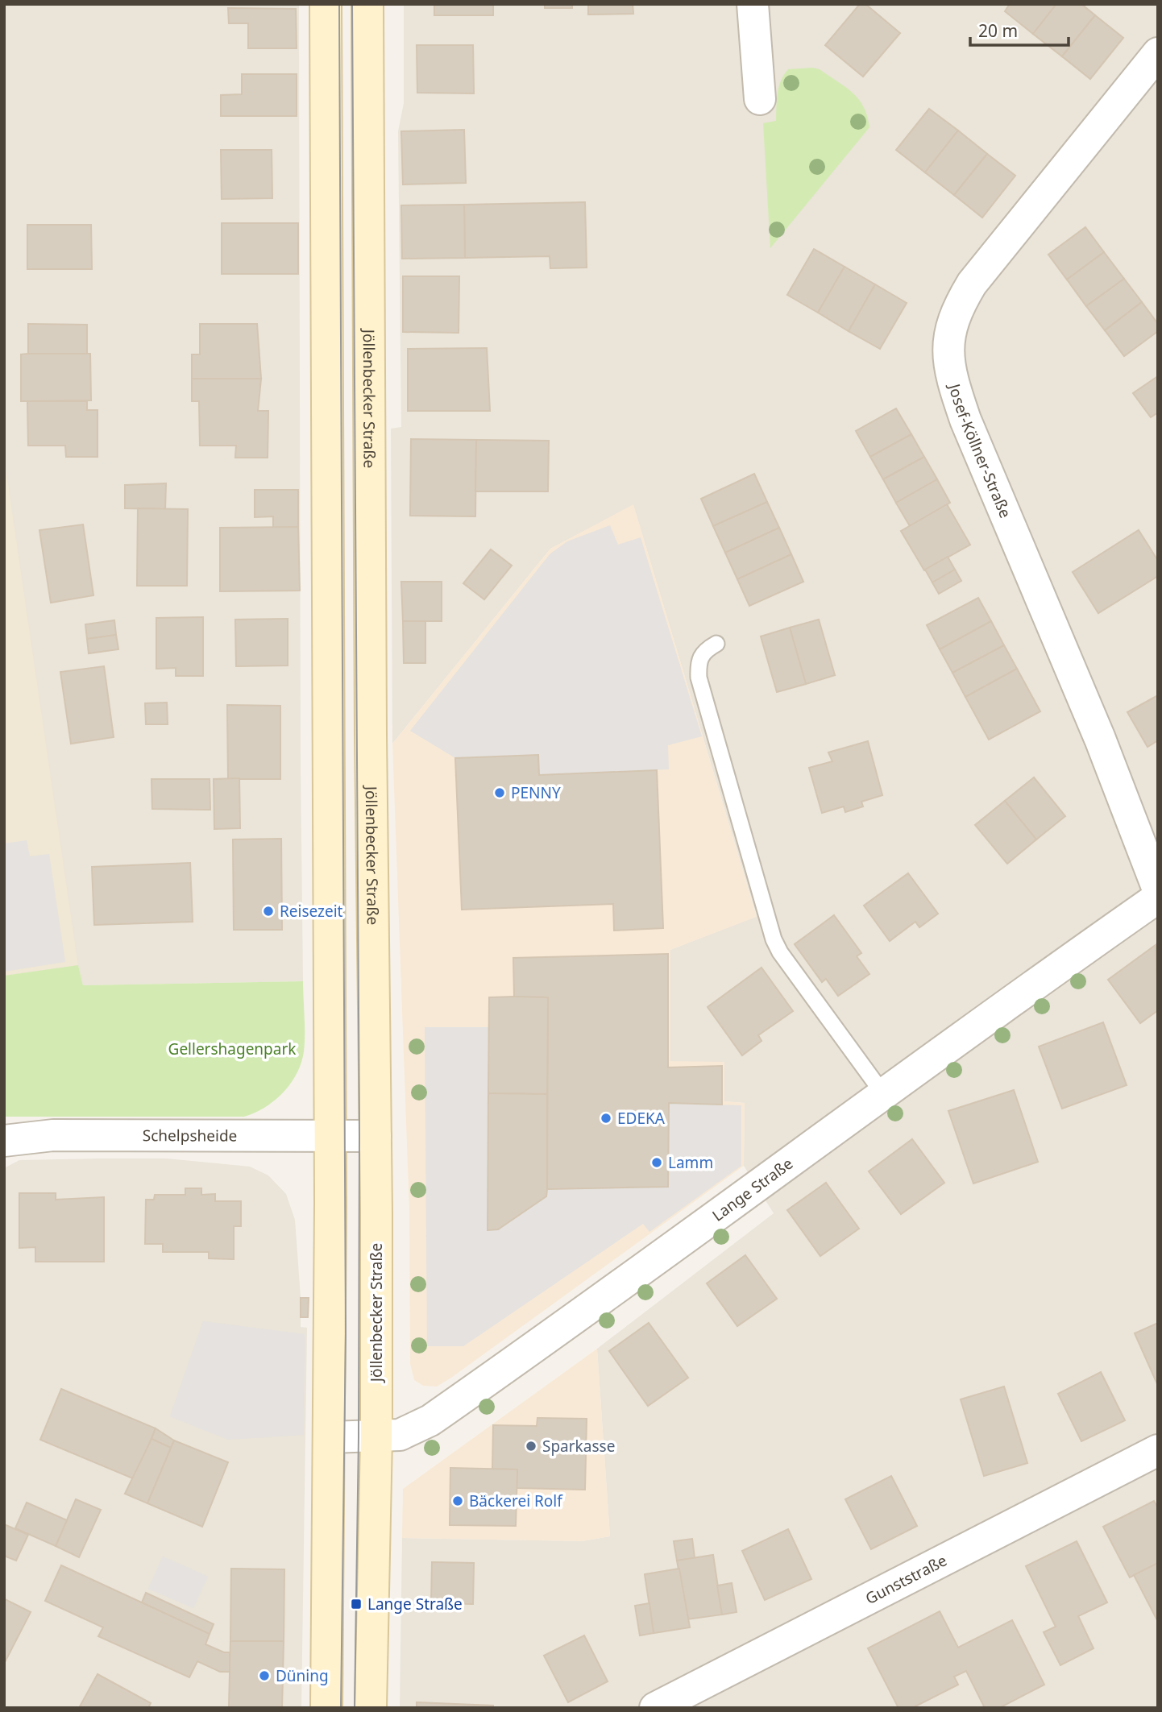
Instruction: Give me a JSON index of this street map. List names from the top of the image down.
{
  "streets": {
    "main road": ["Jöllenbecker Straße"],
    "street": [
      "Josef-Köllner-Straße",
      "Schelpsheide",
      "Lange Straße",
      "Gunststraße"
    ]
  },
  "crossings": [
    ["Jöllenbecker Straße", "Schelpsheide"],
    ["Jöllenbecker Straße", "Lange Straße"]
  ],
  "parks": ["Gellershagenpark"],
  "places": {
    "other": [
      "PENNY",
      "Reisezeit",
      "EDEKA",
      "Lamm",
      "Sparkasse",
      "Bäckerei Rolf",
      "Düning"
    ],
    "transit": ["Lange Straße"]
  },
  "scale_bar": "20 m"
}
